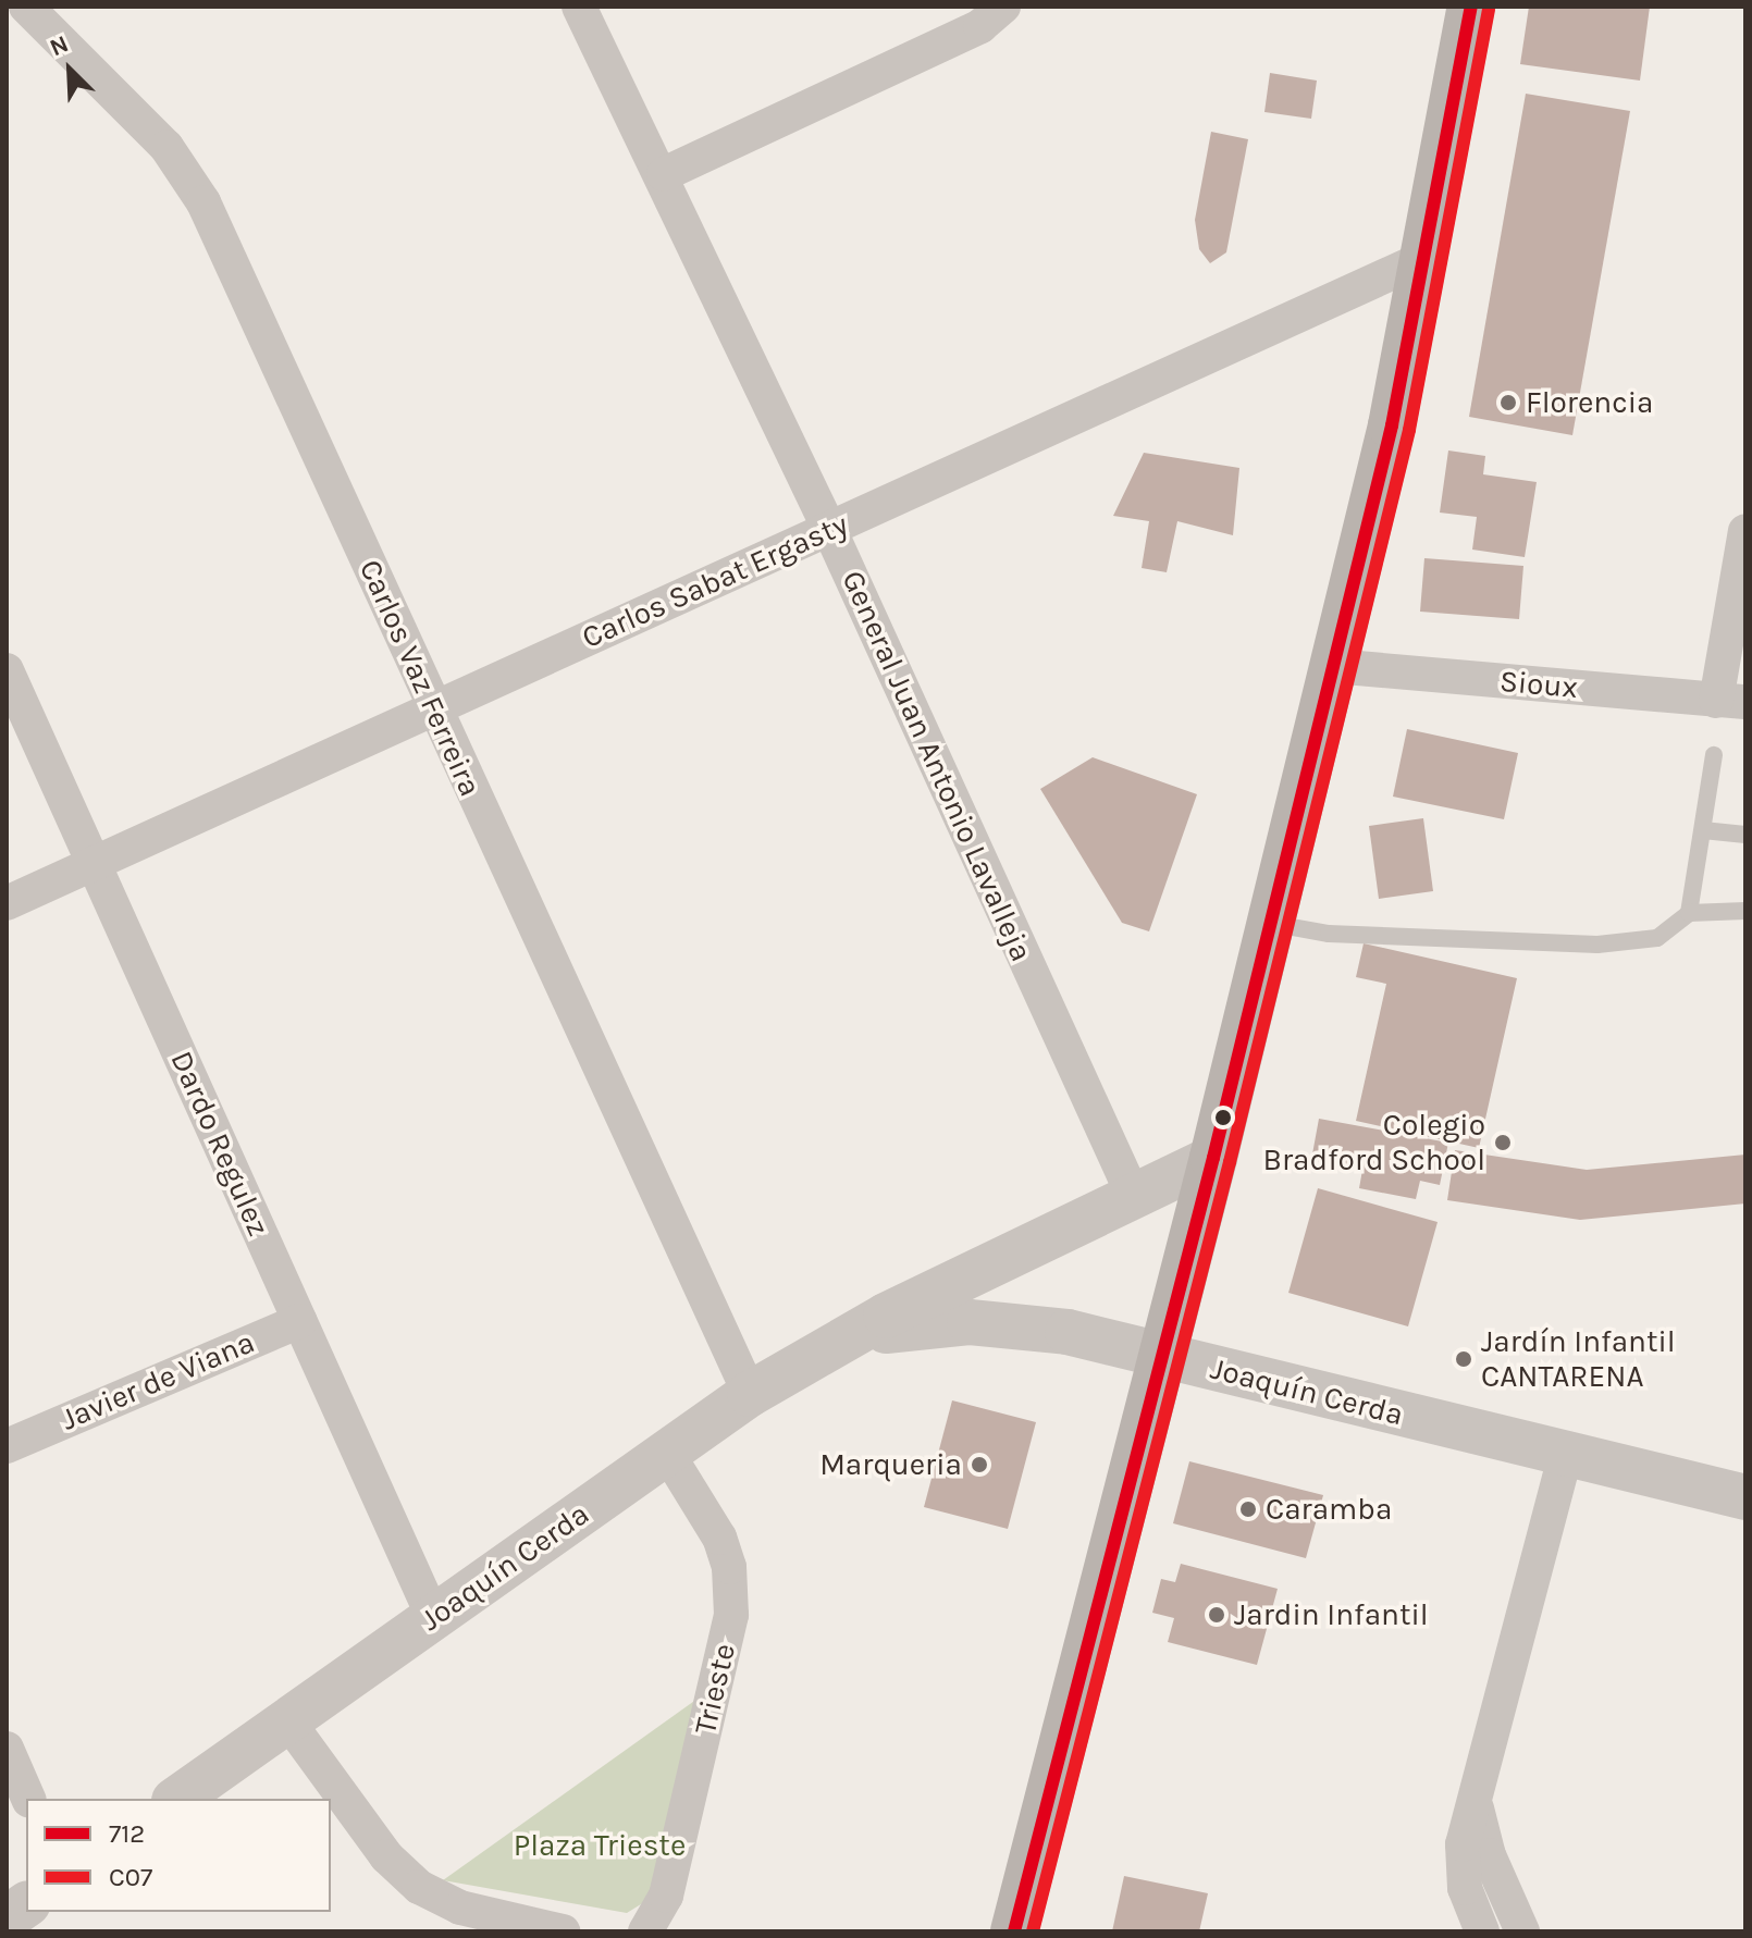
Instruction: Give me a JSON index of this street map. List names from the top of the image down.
{
  "streets": {
    "street": [
      "Carlos Sabat Ergasty",
      "Carlos Vaz Ferreira",
      "Sioux",
      "General Juan Antonio Lavalleja",
      "Dardo Regulez",
      "Javier de Viana",
      "Joaquín Cerda",
      "Trieste"
    ]
  },
  "crossings": [
    ["Carlos Sabat Ergasty", "Carlos Vaz Ferreira"],
    ["Carlos Sabat Ergasty", "General Juan Antonio Lavalleja"],
    ["Carlos Sabat Ergasty", "Dardo Regulez"],
    ["Carlos Vaz Ferreira", "Joaquín Cerda"],
    ["General Juan Antonio Lavalleja", "Joaquín Cerda"],
    ["Dardo Regulez", "Javier de Viana"],
    ["Dardo Regulez", "Joaquín Cerda"],
    ["Joaquín Cerda", "Trieste"]
  ],
  "parks": ["Plaza Trieste"],
  "places": [
    "Florencia",
    "Colegio Bradford School",
    "Jardín Infantil CANTARENA",
    "Marqueria",
    "Caramba",
    "Jardin Infantil"
  ],
  "lines": ["transit line 712", "transit line C07"],
  "legend": ["712", "C07"],
  "north": "top left"
}
